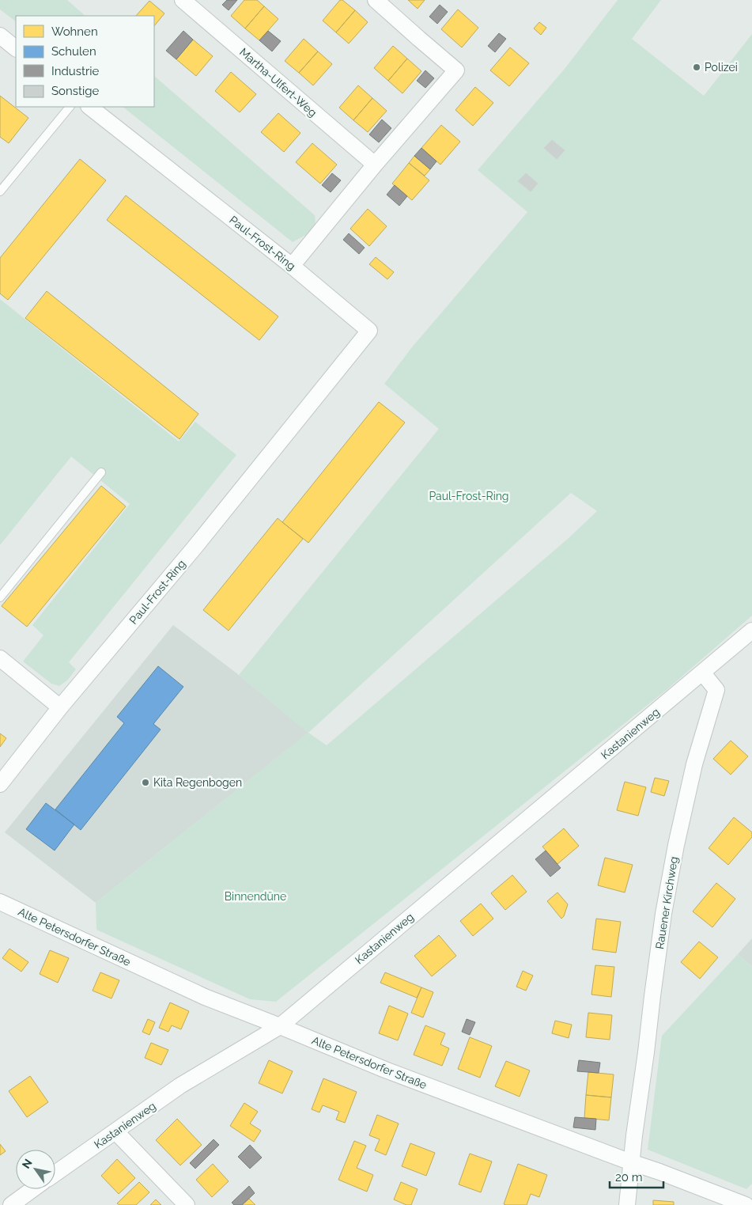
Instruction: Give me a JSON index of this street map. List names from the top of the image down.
{
  "streets": {
    "street": [
      "Martha-Ulfert-Weg",
      "Paul-Frost-Ring",
      "Kastanienweg",
      "Rauener Kirchweg",
      "Alte Petersdorfer Straße"
    ]
  },
  "crossings": [
    ["Kastanienweg", "Rauener Kirchweg"],
    ["Kastanienweg", "Alte Petersdorfer Straße"],
    ["Rauener Kirchweg", "Alte Petersdorfer Straße"]
  ],
  "parks": ["Paul-Frost-Ring", "Binnendüne"],
  "places": ["Polizei", "Kita Regenbogen"],
  "legend": [
    "Wohnen",
    "Schulen",
    "Industrie",
    "Sonstige"
  ],
  "scale_bar": "20 m",
  "north": "top left"
}
